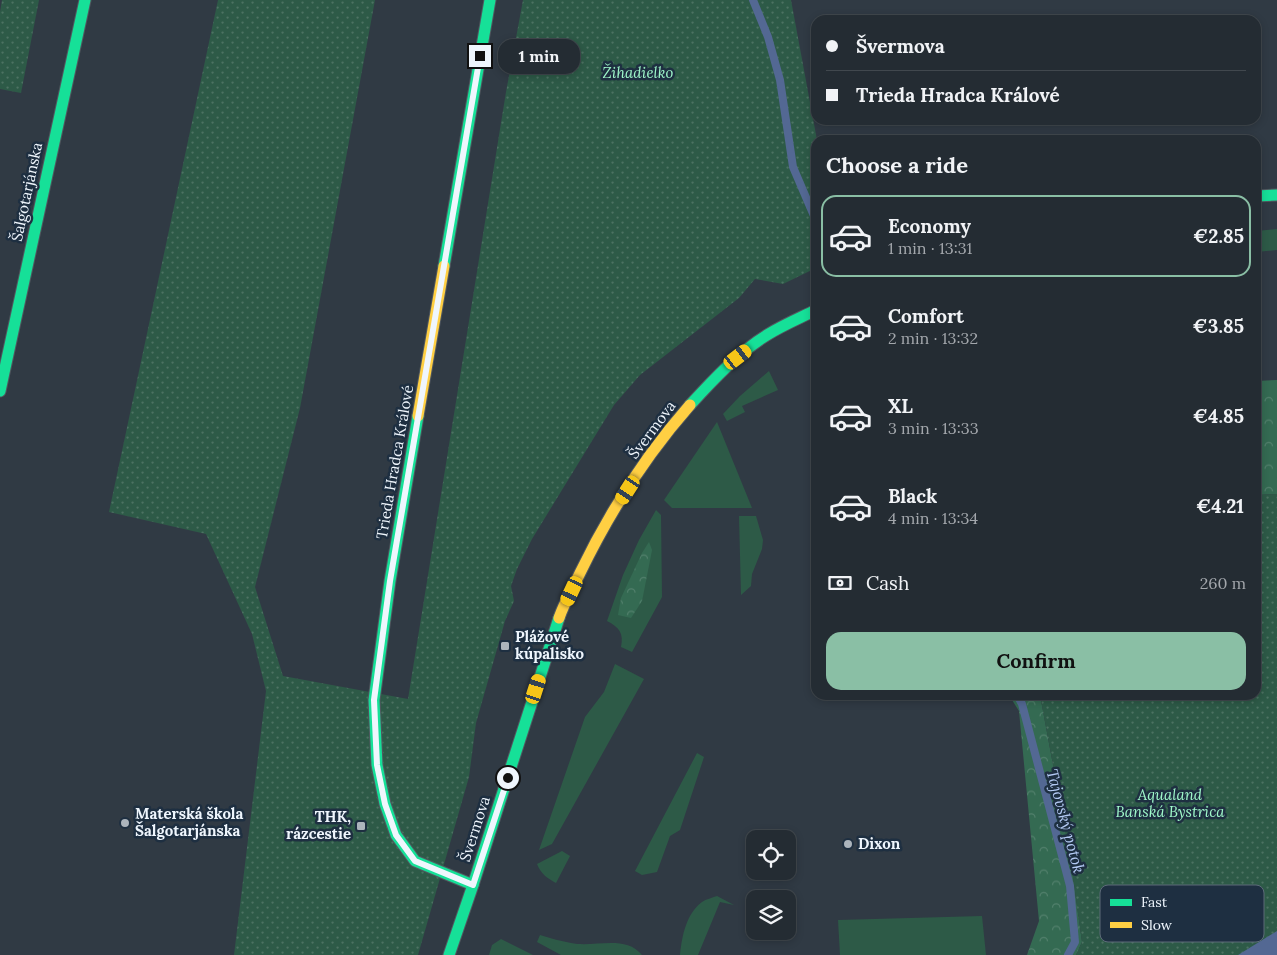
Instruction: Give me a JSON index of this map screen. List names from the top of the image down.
{
  "streets": {
    "street": ["Šalgotarjánska", "Švermova", "Trieda Hradca Králové"]
  },
  "crossings": [
    ["Švermova", "Trieda Hradca Králové"]
  ],
  "water": ["Tajovský potok"],
  "parks": ["Žihadielko", "Aqualand Banská Bystrica"],
  "places": {
    "transit": ["Plážové kúpalisko", "THK, rázcestie"],
    "other": ["Materská škola Šalgotarjánska", "Dixon"]
  },
  "legend": ["Fast", "Slow"],
  "page": {
    "banner": ["Švermova", "Trieda Hradca Králové"],
    "bubble": "1 min",
    "heading": "Choose a ride",
    "list": [
      {
        "name": "Economy",
        "note": "1 min · 13:31",
        "value": "€2.85"
      },
      {
        "name": "Comfort",
        "note": "2 min · 13:32",
        "value": "€3.85"
      },
      {
        "name": "XL",
        "note": "3 min · 13:33",
        "value": "€4.85"
      },
      {
        "name": "Black",
        "note": "4 min · 13:34",
        "value": "€4.21"
      }
    ],
    "pay": ["Cash", "260 m"],
    "buttons": "Confirm"
  }
}
